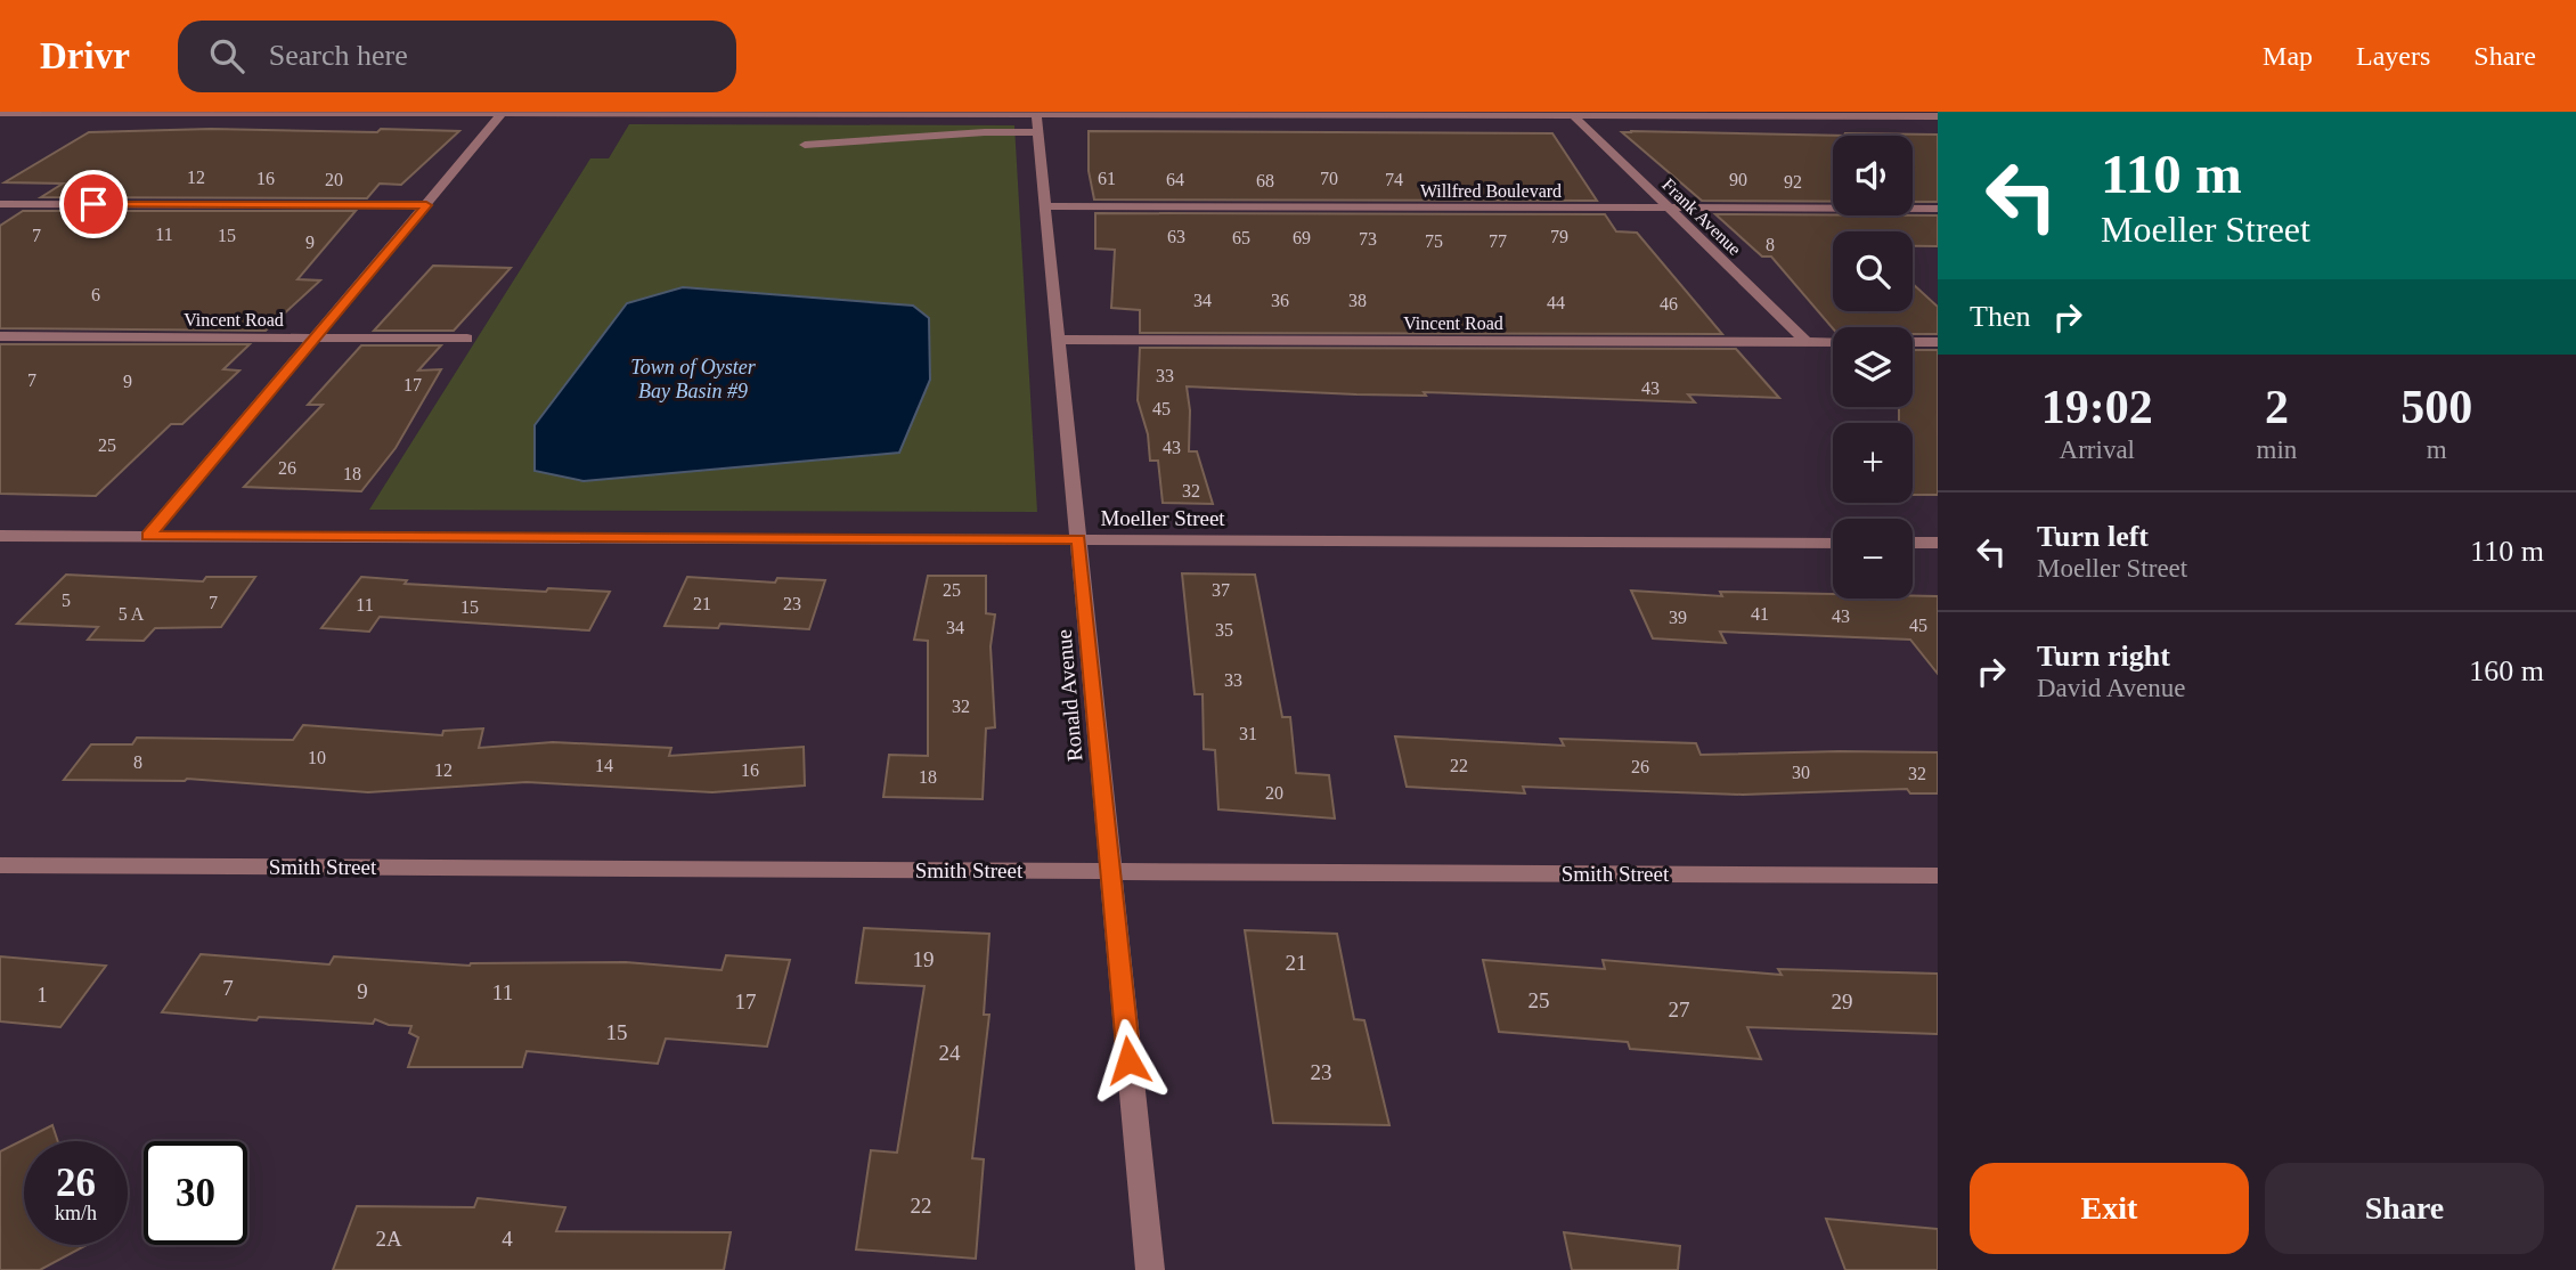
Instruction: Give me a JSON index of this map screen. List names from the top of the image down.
{
  "streets": {
    "street": [
      "Willfred Boulevard",
      "Frank Avenue",
      "Vincent Road",
      "Moeller Street",
      "Ronald Avenue",
      "Smith Street"
    ]
  },
  "crossings": [
    ["Willfred Boulevard", "Frank Avenue"],
    ["Willfred Boulevard", "Ronald Avenue"],
    ["Frank Avenue", "Vincent Road"],
    ["Vincent Road", "Ronald Avenue"],
    ["Moeller Street", "Ronald Avenue"],
    ["Ronald Avenue", "Smith Street"]
  ],
  "water": ["Town of Oyster Bay Basin #9"],
  "house_numbers": [
    "12",
    "16",
    "61",
    "70",
    "20",
    "64",
    "74",
    "90",
    "68",
    "92",
    "11",
    "7",
    "15",
    "63",
    "79",
    "65",
    "69",
    "73",
    "75",
    "77",
    "9",
    "8",
    "6",
    "34",
    "36",
    "38",
    "44",
    "46",
    "33",
    "7",
    "9",
    "17",
    "43",
    "45",
    "25",
    "43",
    "26",
    "18",
    "32",
    "25",
    "37",
    "5",
    "7",
    "21",
    "23",
    "11",
    "15",
    "5 A",
    "41",
    "43",
    "39",
    "45",
    "34",
    "35",
    "33",
    "32",
    "31",
    "10",
    "8",
    "14",
    "22",
    "26",
    "12",
    "16",
    "30",
    "32",
    "18",
    "20",
    "19",
    "21",
    "7",
    "9",
    "11",
    "1",
    "25",
    "17",
    "29",
    "27",
    "15",
    "24",
    "23",
    "22",
    "2A",
    "4"
  ],
  "page": {
    "header": "Drivr",
    "search": "Search here",
    "nav": ["Map", "Layers", "Share"],
    "turn": ["110 m", "Moeller Street"],
    "map_buttons": ["+", "−"],
    "then": "Then",
    "eta": [
      "19:02",
      "Arrival",
      "2",
      "min",
      "500",
      "m"
    ],
    "list": [
      {
        "name": "Turn left",
        "note": "Moeller Street",
        "value": "110 m"
      },
      {
        "name": "Turn right",
        "note": "David Avenue",
        "value": "160 m"
      }
    ],
    "speed": "26 km/h",
    "limit": "30",
    "buttons": ["Exit", "Share"]
  }
}
